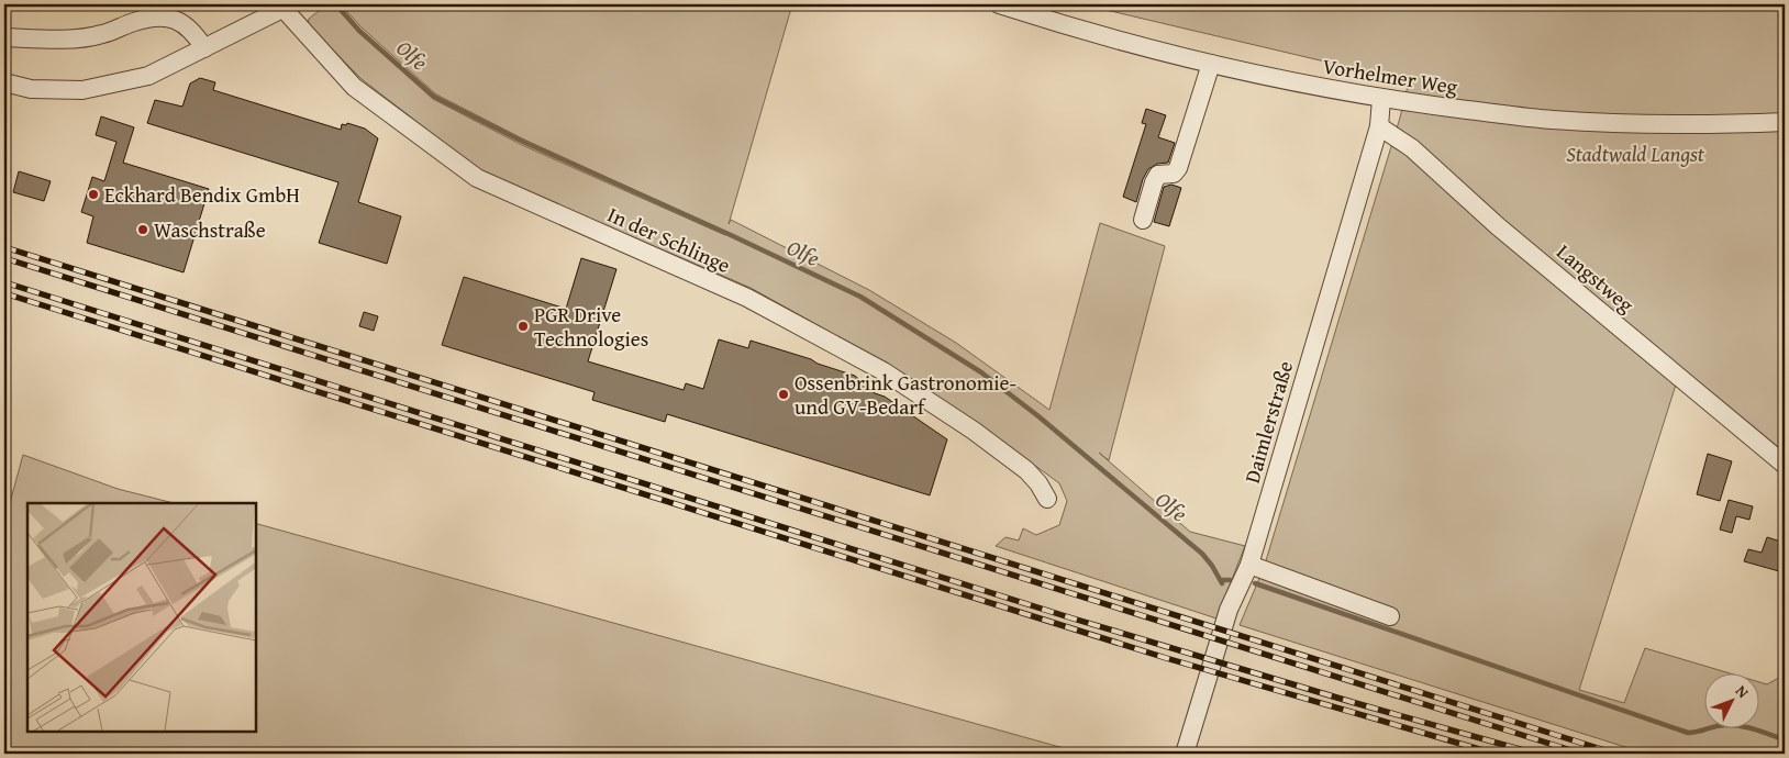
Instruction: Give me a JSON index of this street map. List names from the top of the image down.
{
  "streets": {
    "street": [
      "Vorhelmer Weg",
      "In der Schlinge",
      "Langstweg",
      "Daimlerstraße"
    ]
  },
  "crossings": [
    ["Vorhelmer Weg", "Daimlerstraße"],
    ["Langstweg", "Daimlerstraße"]
  ],
  "water": ["Olfe"],
  "parks": ["Stadtwald Langst"],
  "places": [
    "Eckhard Bendix GmbH",
    "Waschstraße",
    "PGR Drive Technologies",
    "Ossenbrink Gastronomie- und GV-Bedarf"
  ],
  "north": "top right"
}
